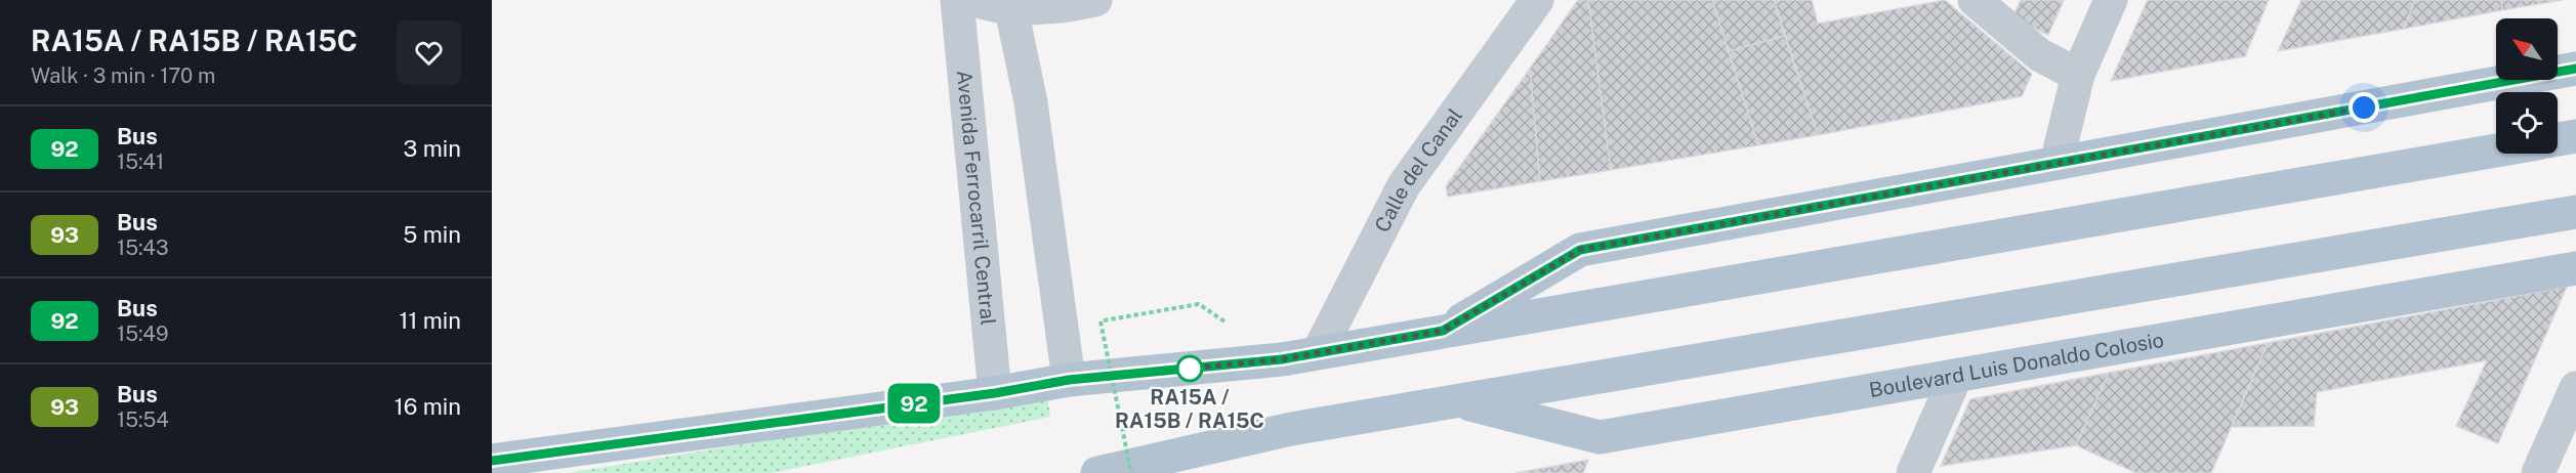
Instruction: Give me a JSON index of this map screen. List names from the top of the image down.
{
  "streets": {
    "main road": ["Boulevard Luis Donaldo Colosio"],
    "street": ["Calle del Canal", "Avenida Ferrocarril Central"]
  },
  "places": ["RA15A / RA15B / RA15C"],
  "lines": ["bus line 92"],
  "north": "top left",
  "page": {
    "heading": ["RA15A / RA15B / RA15C", "Walk · 3 min · 170 m"],
    "on_map": "92",
    "list": [
      {
        "mark": "92",
        "name": "Bus",
        "note": "15:41",
        "value": "3 min"
      },
      {
        "mark": "93",
        "name": "Bus",
        "note": "15:43",
        "value": "5 min"
      },
      {
        "mark": "92",
        "name": "Bus",
        "note": "15:49",
        "value": "11 min"
      },
      {
        "mark": "93",
        "name": "Bus",
        "note": "15:54",
        "value": "16 min"
      }
    ]
  }
}
